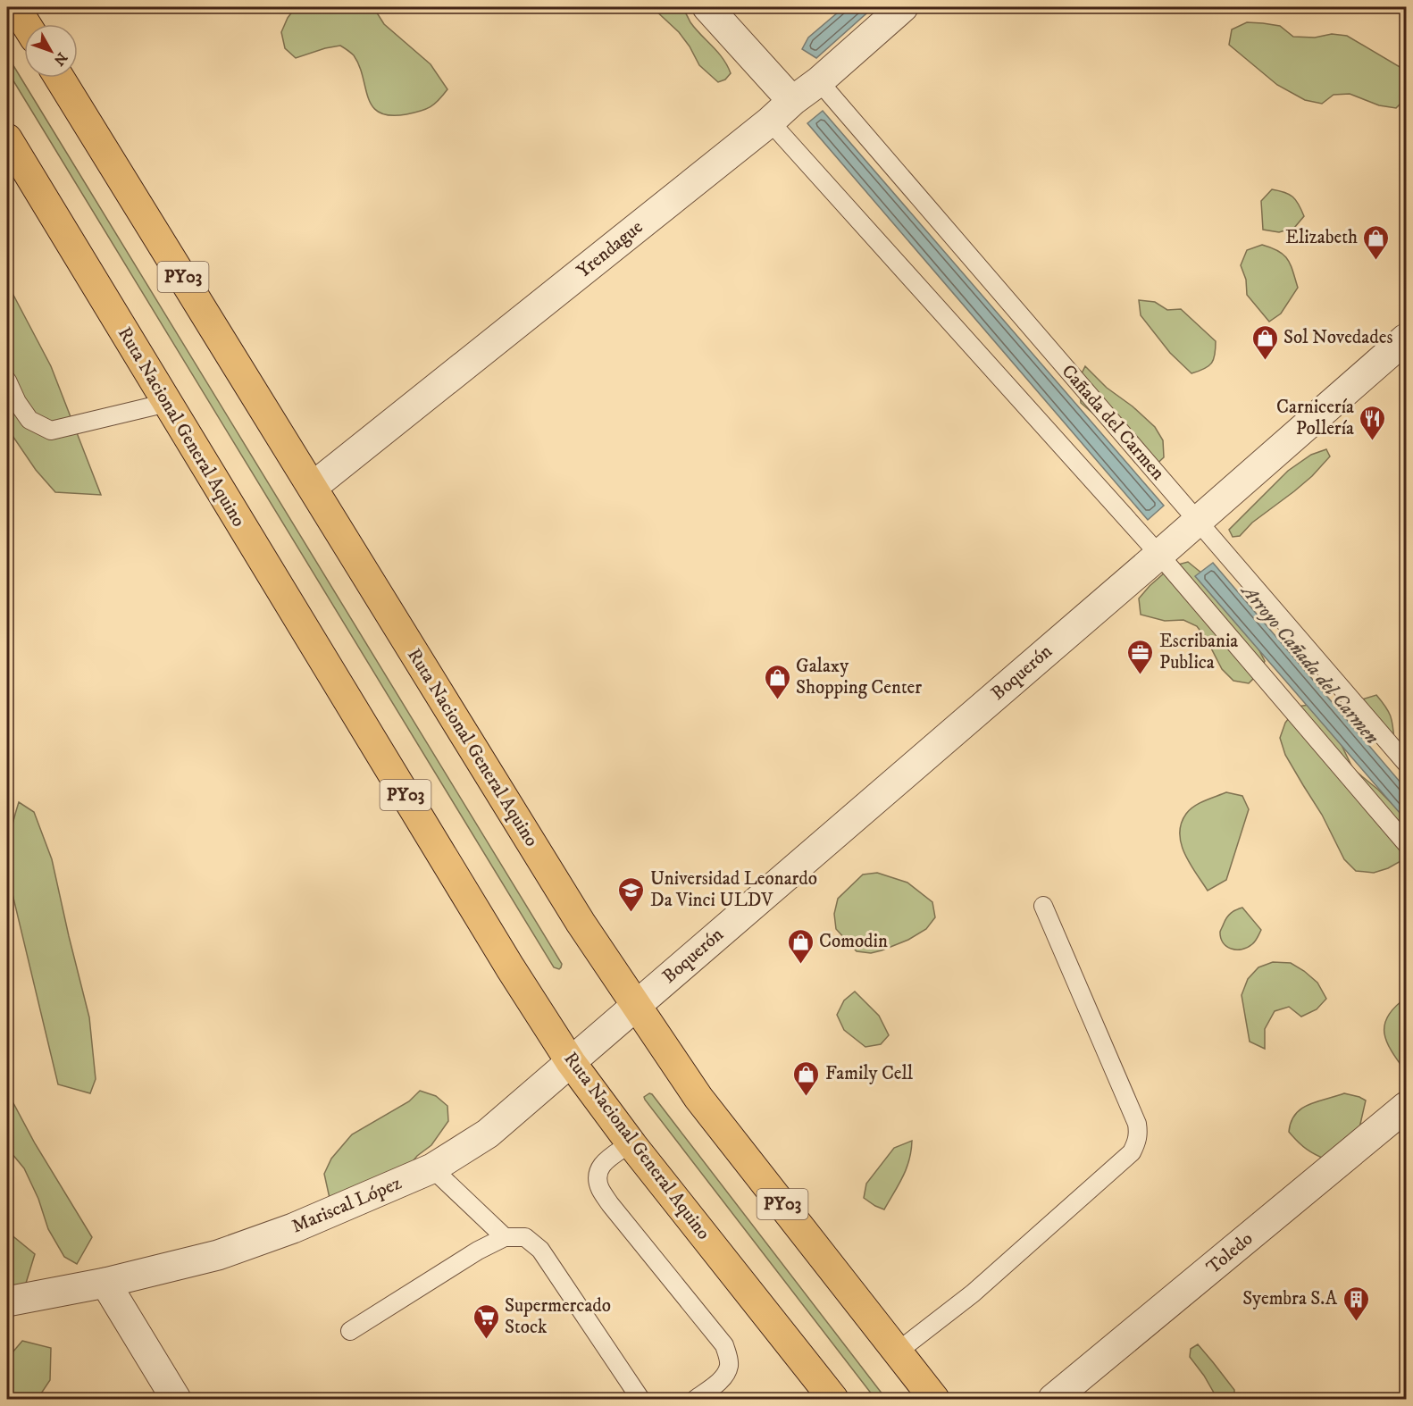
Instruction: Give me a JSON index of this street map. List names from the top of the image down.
{
  "streets": {
    "highway": ["PY03", "Ruta Nacional General Aquino"],
    "street": [
      "Yrendague",
      "Boquerón",
      "Mariscal López",
      "Toledo"
    ],
    "lane": ["Cañada del Carmen"]
  },
  "crossings": [
    ["Yrendague", "Cañada del Carmen"],
    ["Yrendague", "Ruta Nacional General Aquino"],
    ["Cañada del Carmen", "Boquerón"],
    ["Ruta Nacional General Aquino", "Boquerón"],
    ["Ruta Nacional General Aquino", "Mariscal López"],
    ["Boquerón", "Mariscal López"]
  ],
  "water": ["Arroyo Cañada del Carmen"],
  "places": {
    "shop": [
      "Elizabeth",
      "Sol Novedades",
      "Galaxy Shopping Center",
      "Comodin",
      "Family Cell"
    ],
    "restaurant": ["Carnicería Pollería"],
    "office": ["Escribania Publica"],
    "school or university": ["Universidad Leonardo Da Vinci ULDV"],
    "building": ["Syembra S.A"],
    "supermarket": ["Supermercado Stock"]
  },
  "north": "bottom right"
}
